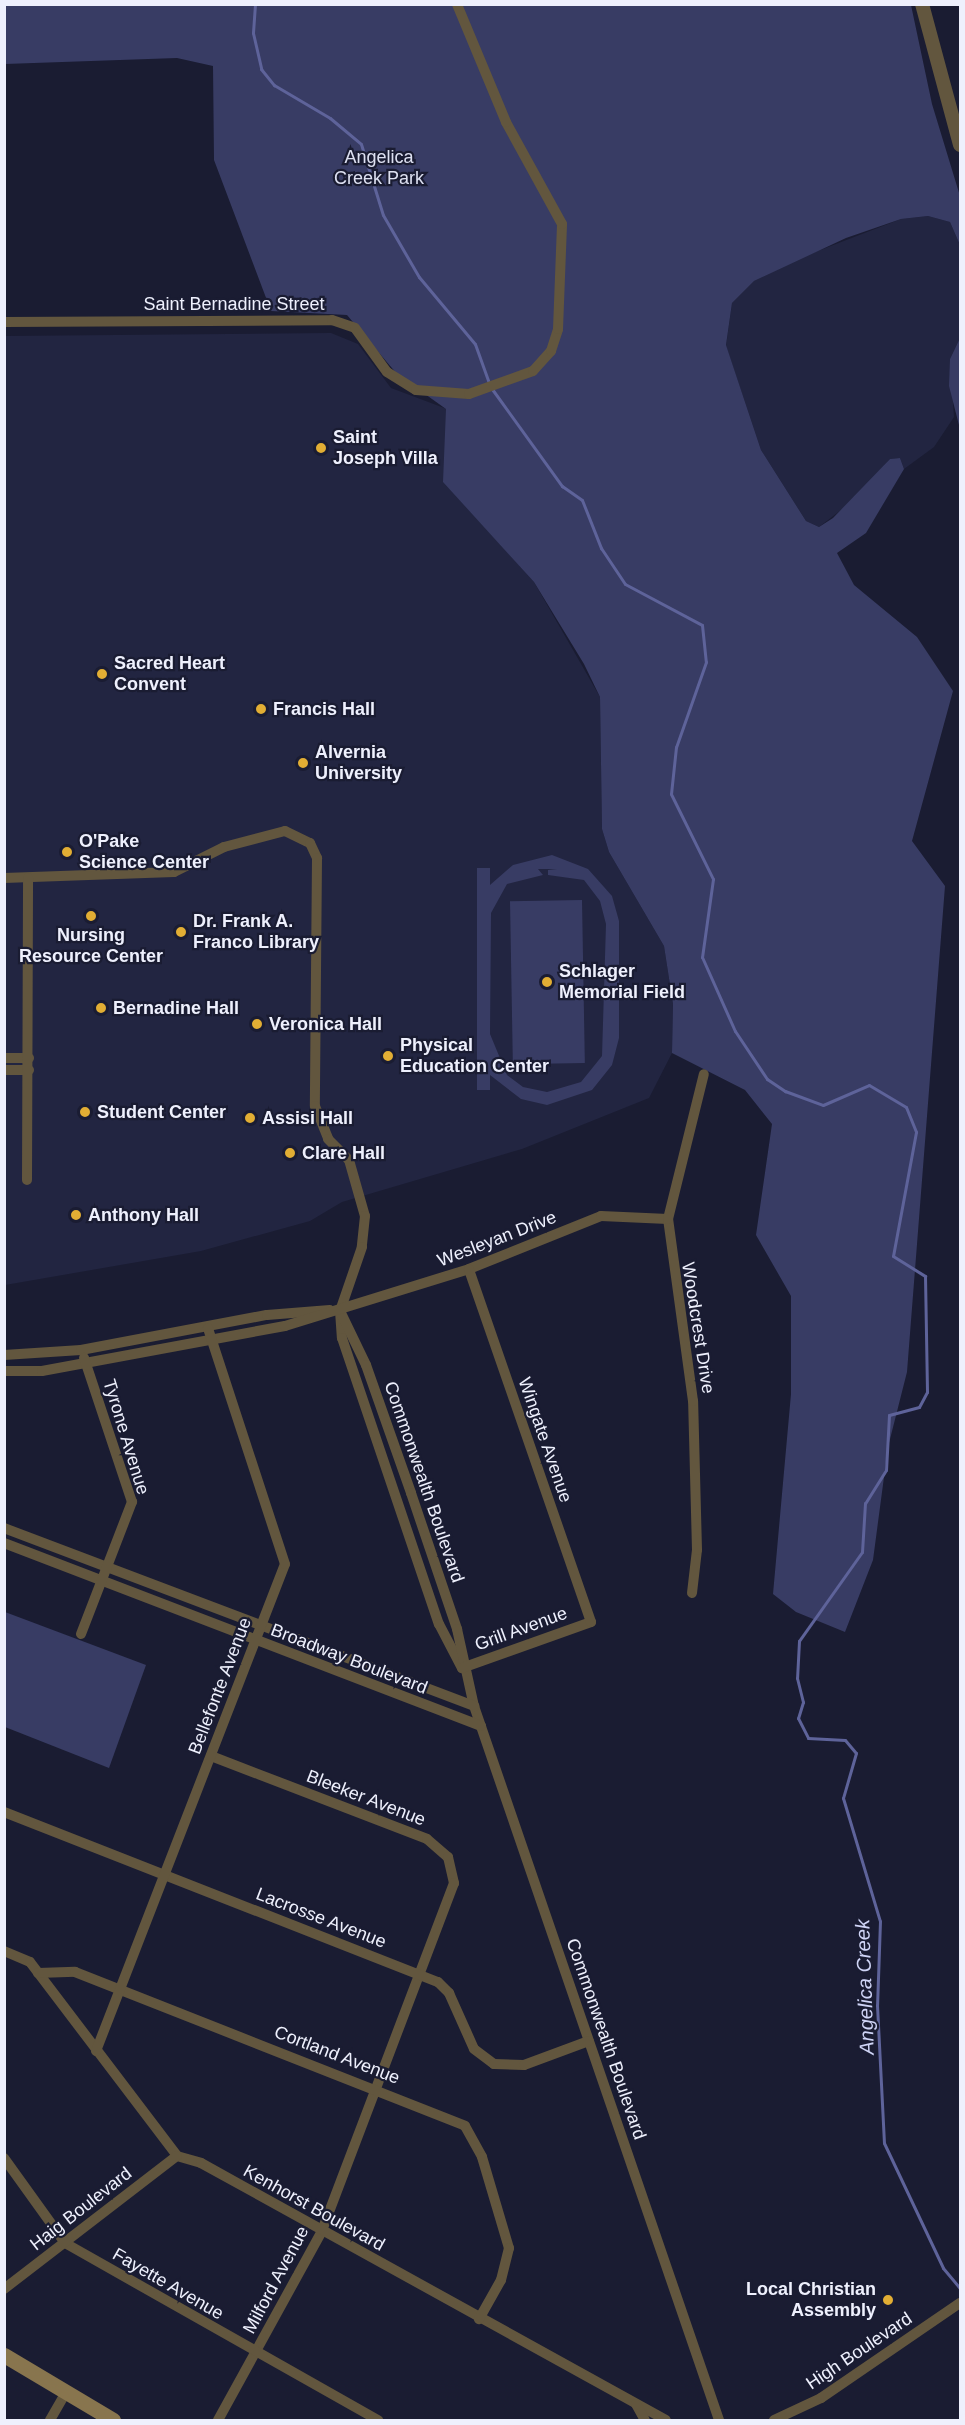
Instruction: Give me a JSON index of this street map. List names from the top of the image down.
{
  "streets": {
    "street": [
      "Saint Bernadine Street",
      "Wesleyan Drive",
      "Woodcrest Drive",
      "Tyrone Avenue",
      "Wingate Avenue",
      "Commonwealth Boulevard",
      "Grill Avenue",
      "Broadway Boulevard",
      "Bellefonte Avenue",
      "Bleeker Avenue",
      "Lacrosse Avenue",
      "Cortland Avenue",
      "Kenhorst Boulevard",
      "Haig Boulevard",
      "Milford Avenue",
      "Fayette Avenue",
      "High Boulevard"
    ]
  },
  "crossings": [
    ["Wesleyan Drive", "Woodcrest Drive"],
    ["Wesleyan Drive", "Wingate Avenue"],
    ["Wesleyan Drive", "Commonwealth Boulevard"],
    ["Tyrone Avenue", "Broadway Boulevard"],
    ["Wingate Avenue", "Grill Avenue"],
    ["Commonwealth Boulevard", "Grill Avenue"],
    ["Commonwealth Boulevard", "Broadway Boulevard"],
    ["Commonwealth Boulevard", "Lacrosse Avenue"],
    ["Broadway Boulevard", "Bellefonte Avenue"],
    ["Bellefonte Avenue", "Bleeker Avenue"],
    ["Bellefonte Avenue", "Lacrosse Avenue"],
    ["Bellefonte Avenue", "Cortland Avenue"],
    ["Bleeker Avenue", "Milford Avenue"],
    ["Lacrosse Avenue", "Milford Avenue"],
    ["Cortland Avenue", "Kenhorst Boulevard"],
    ["Cortland Avenue", "Milford Avenue"],
    ["Kenhorst Boulevard", "Haig Boulevard"],
    ["Kenhorst Boulevard", "Milford Avenue"],
    ["Haig Boulevard", "Fayette Avenue"],
    ["Milford Avenue", "Fayette Avenue"]
  ],
  "water": ["Angelica Creek"],
  "parks": ["Angelica Creek Park"],
  "places": [
    "Saint Joseph Villa",
    "Sacred Heart Convent",
    "Francis Hall",
    "Alvernia University",
    "O'Pake Science Center",
    "Nursing Resource Center",
    "Dr. Frank A. Franco Library",
    "Schlager Memorial Field",
    "Bernadine Hall",
    "Veronica Hall",
    "Physical Education Center",
    "Student Center",
    "Assisi Hall",
    "Clare Hall",
    "Anthony Hall",
    "Local Christian Assembly"
  ]
}
